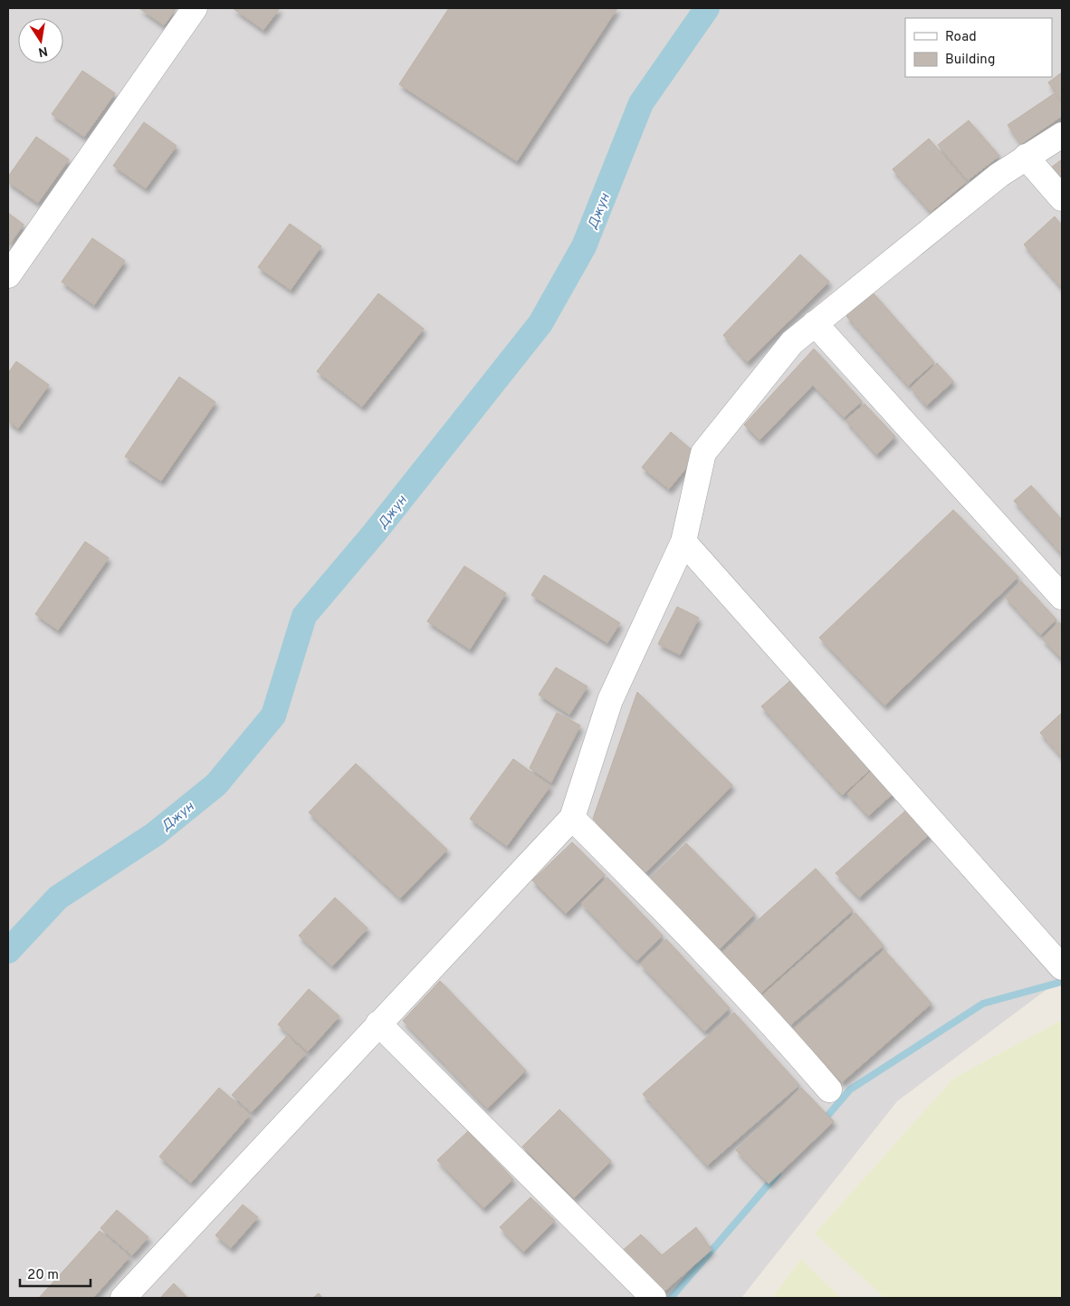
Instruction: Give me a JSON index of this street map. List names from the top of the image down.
{
  "water": ["Джун"],
  "legend": ["Road", "Building"],
  "scale_bar": "20 m",
  "north": "bottom"
}
